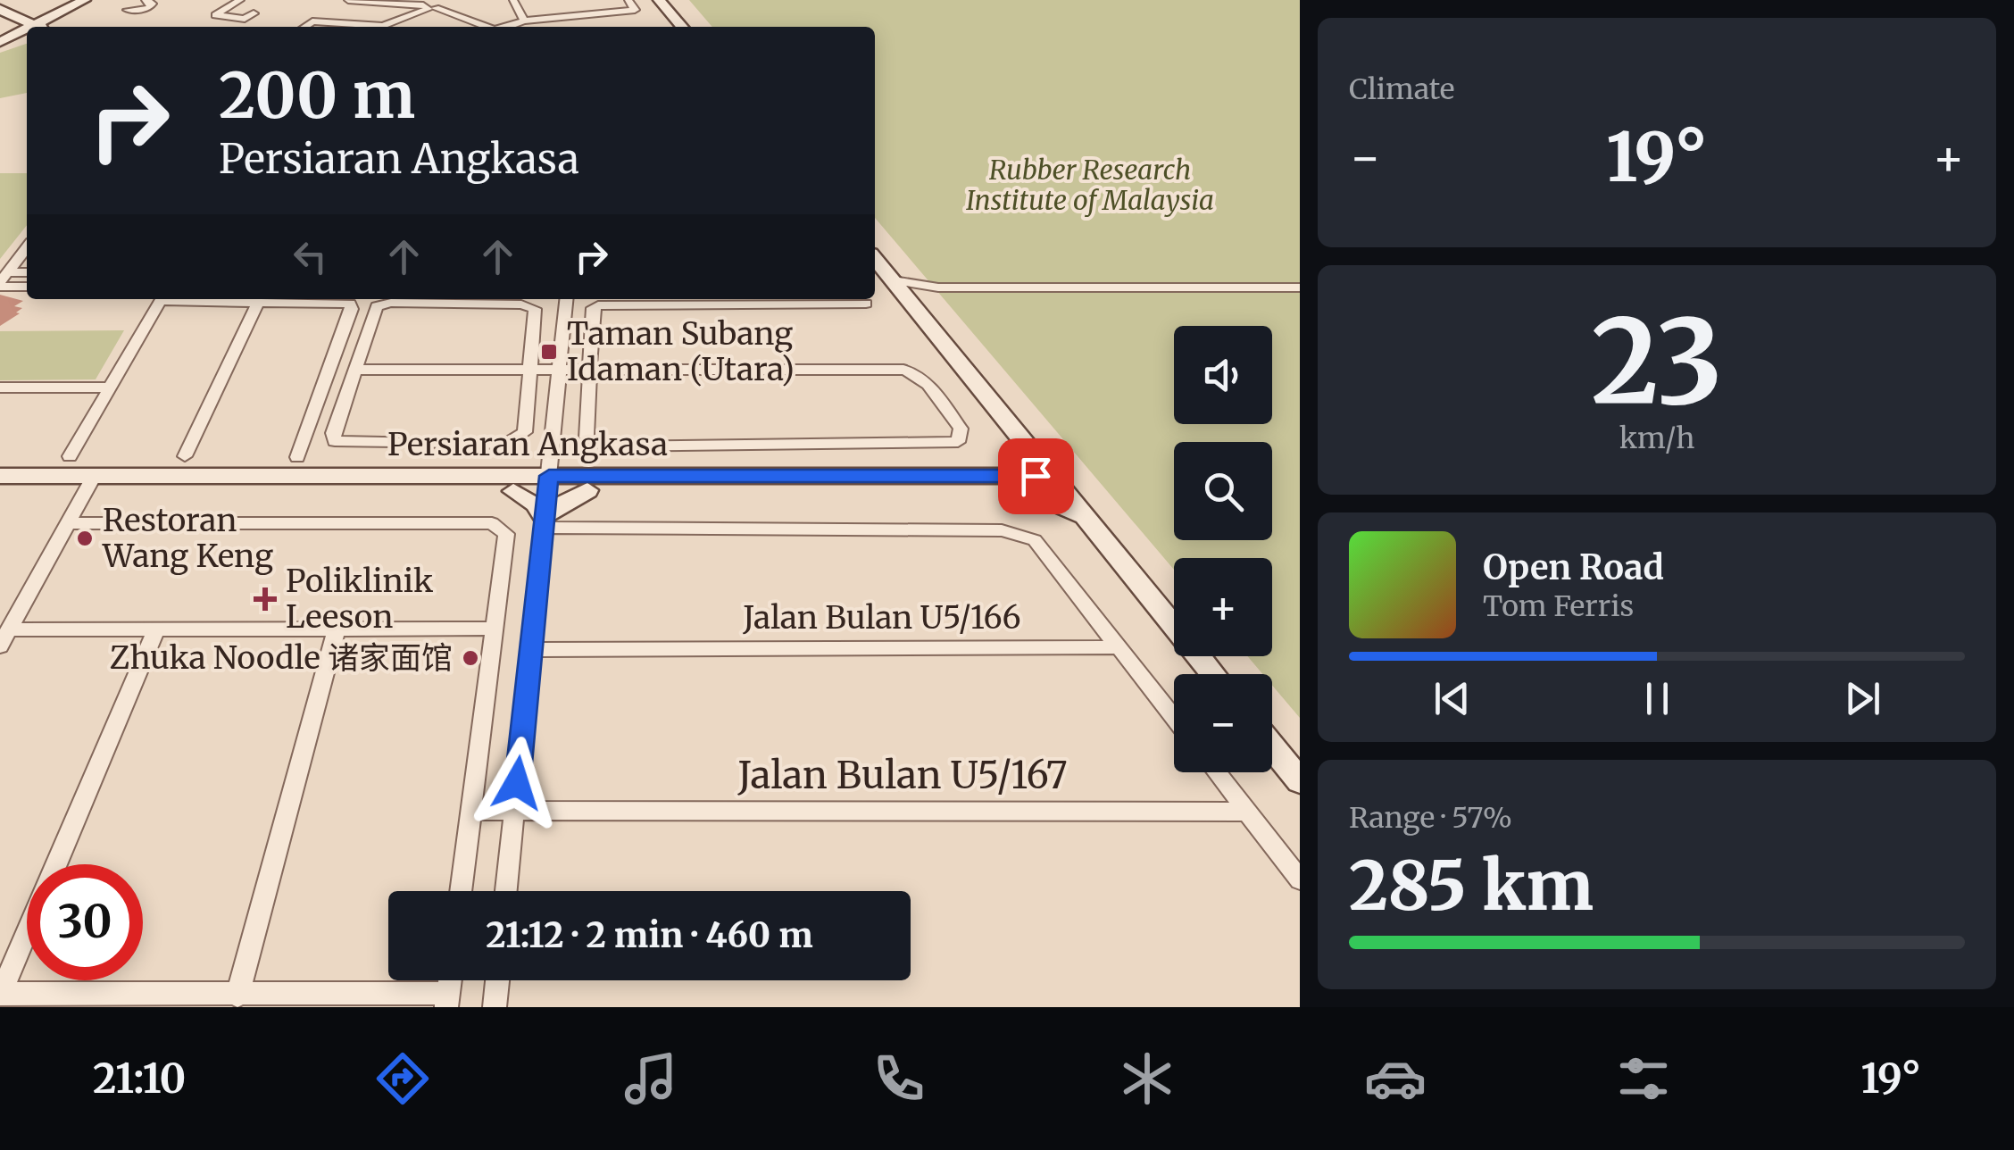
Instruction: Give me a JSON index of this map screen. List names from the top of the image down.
{
  "streets": {
    "street": ["Persiaran Angkasa", "Jalan Bulan U5/166", "Jalan Bulan U5/167"]
  },
  "parks": ["Rubber Research Institute of Malaysia"],
  "places": {
    "transit": ["Taman Subang Idaman (Utara)"],
    "other": ["Restoran Wang Keng", "Zhuka Noodle 诸家面馆"],
    "health": ["Poliklinik Leeson"]
  },
  "page": {
    "tile": [
      "Climate",
      ["23", "km/h"],
      ["Range · 57%", "285 km"]
    ],
    "turn": ["200 m", "Persiaran Angkasa"],
    "heat": ["−", "19°", "+"],
    "map_buttons": ["+", "−"],
    "song": ["Open Road", "Tom Ferris"],
    "limit": "30",
    "trip": "21:12 · 2 min · 460 m",
    "tabs": ["21:10", "19°"]
  }
}
